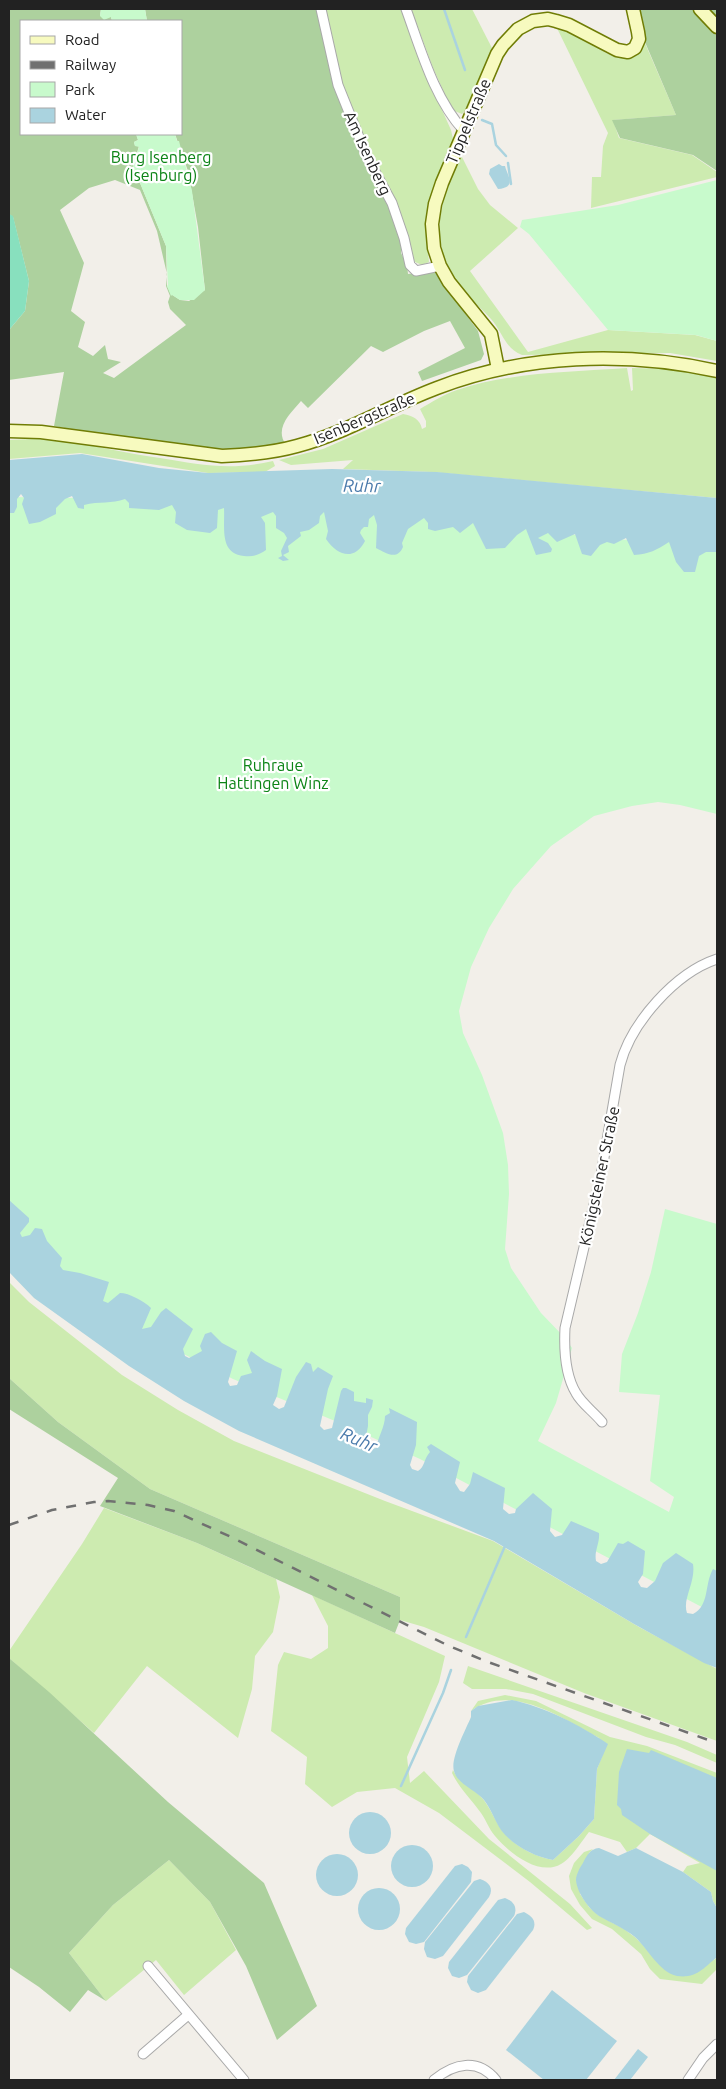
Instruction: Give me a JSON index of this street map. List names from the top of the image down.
{
  "streets": {
    "main road": ["Tippelstraße", "Isenbergstraße"],
    "street": ["Am Isenberg", "Königsteiner Straße"]
  },
  "crossings": [
    ["Tippelstraße", "Am Isenberg"],
    ["Tippelstraße", "Isenbergstraße"]
  ],
  "water": ["Ruhr"],
  "parks": ["Burg Isenberg (Isenburg)", "Ruhraue Hattingen Winz"],
  "legend": [
    "Road",
    "Railway",
    "Park",
    "Water"
  ]
}
